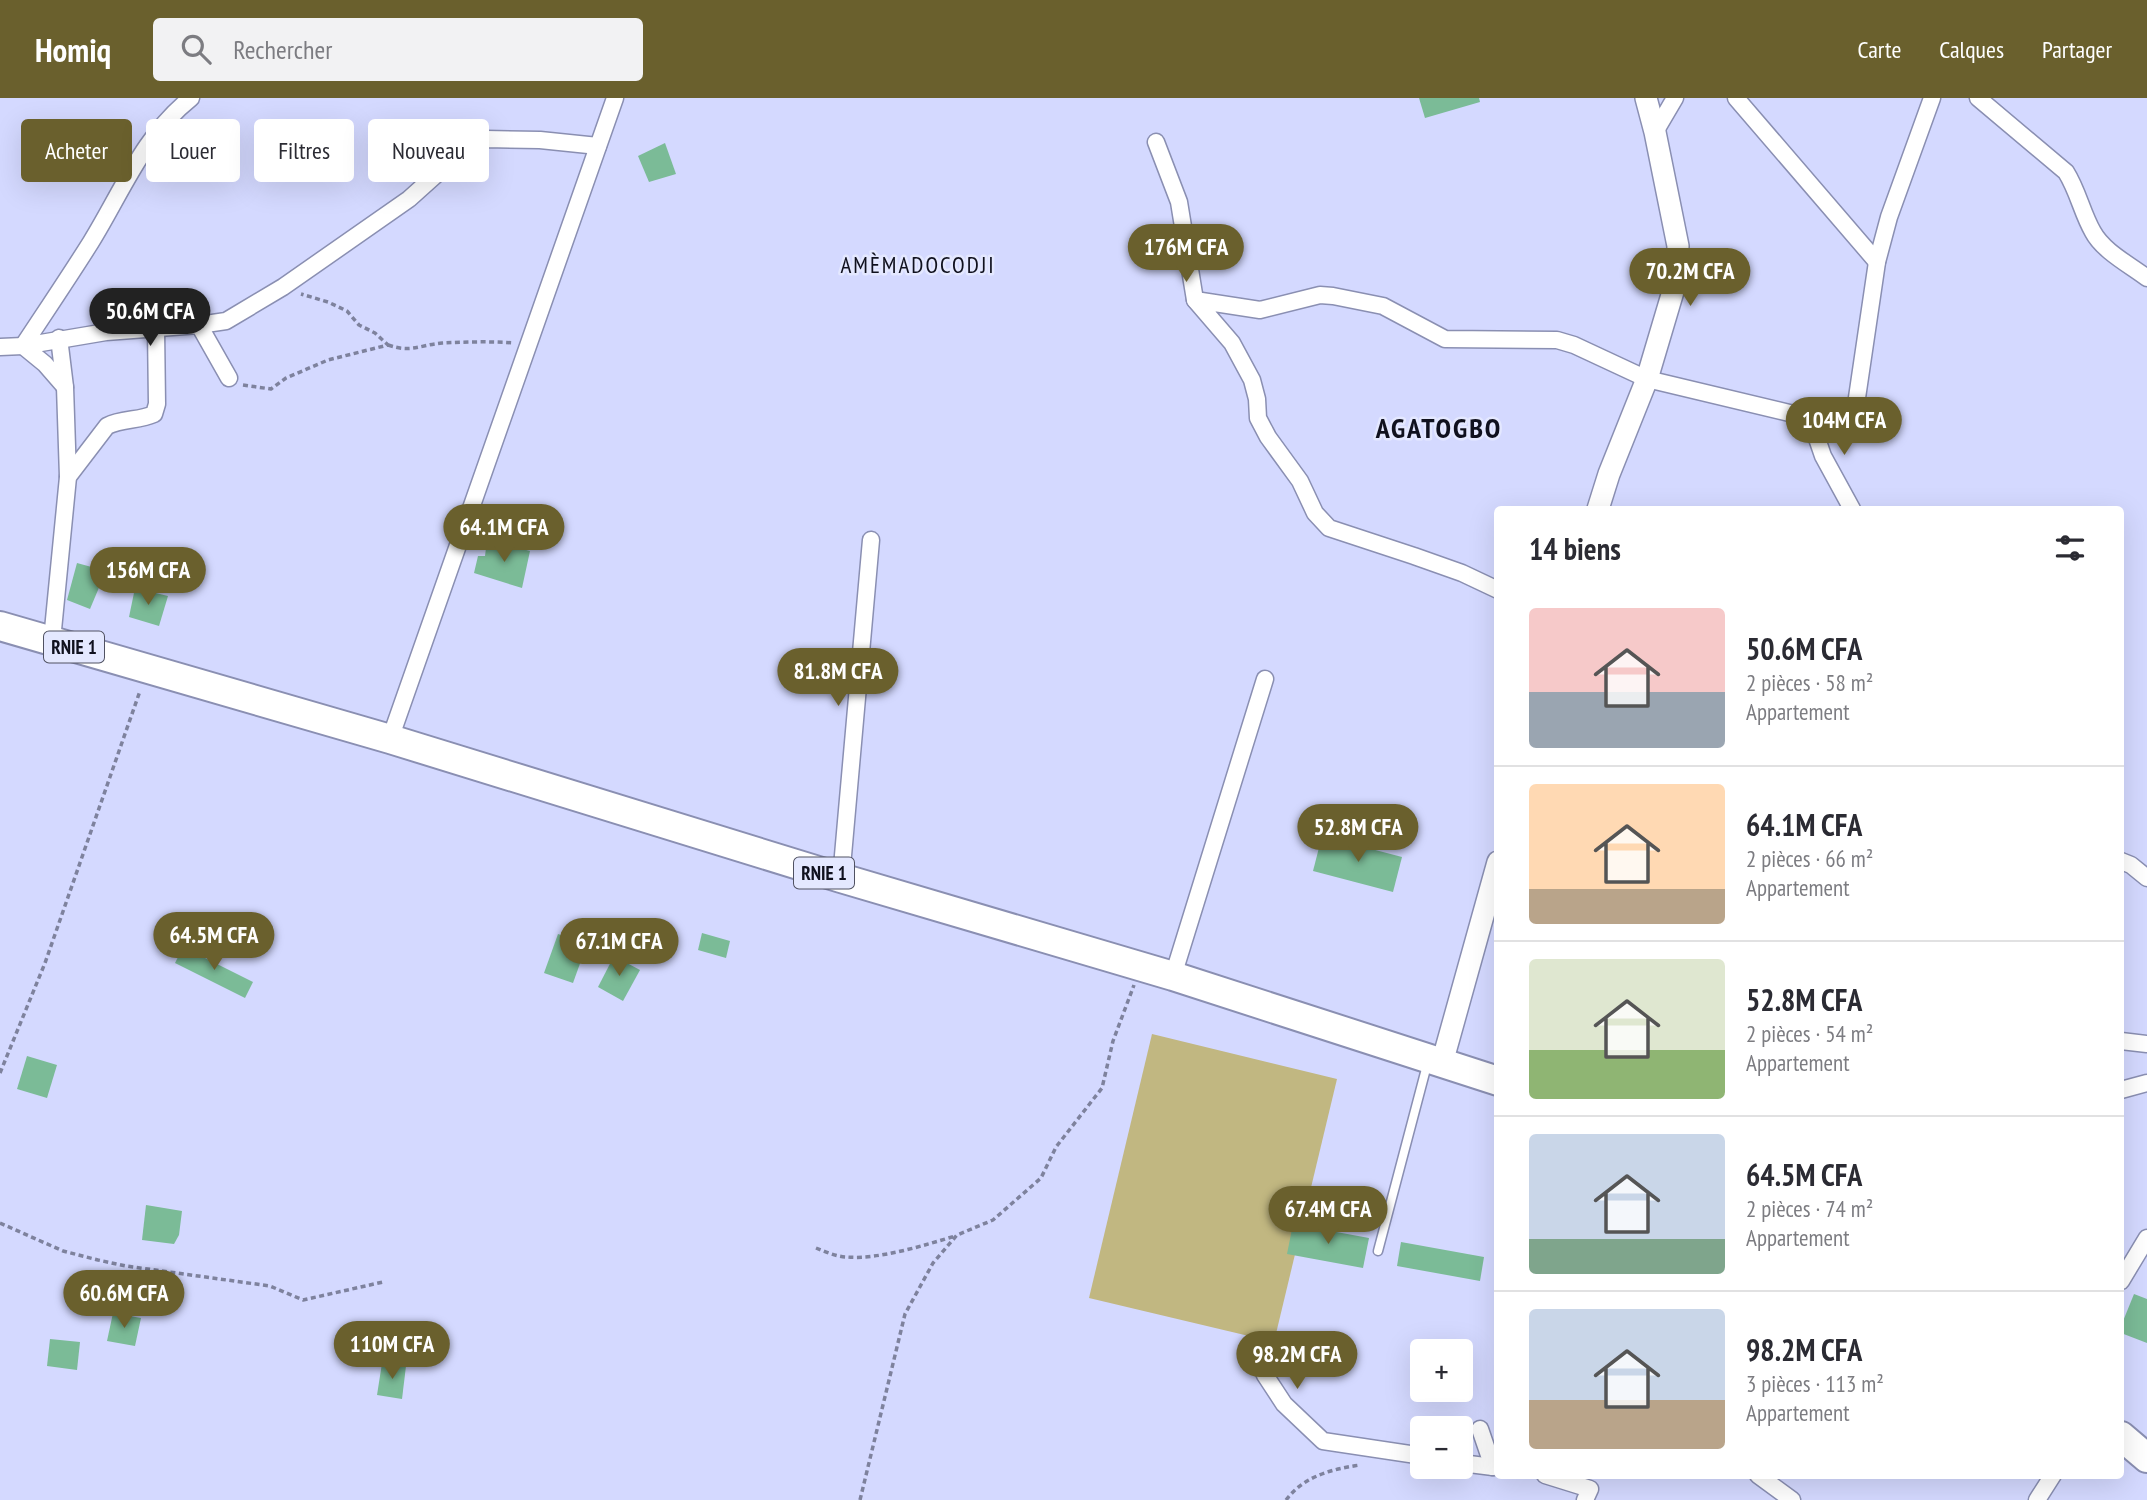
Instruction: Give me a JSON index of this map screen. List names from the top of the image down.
{
  "streets": {
    "highway": ["RNIE 1"]
  },
  "districts": ["AMÈMADOCODJI", "AGATOGBO"],
  "page": {
    "header": "Homiq",
    "search": "Rechercher",
    "nav": ["Carte", "Calques", "Partager"],
    "chip": [
      "Acheter",
      "Louer",
      "Filtres",
      "Nouveau"
    ],
    "price": [
      "176M CFA",
      "70.2M CFA",
      "50.6M CFA",
      "104M CFA",
      "64.1M CFA",
      "156M CFA",
      "81.8M CFA",
      "52.8M CFA",
      "64.5M CFA",
      "67.1M CFA",
      "67.4M CFA",
      "60.6M CFA",
      "110M CFA",
      "98.2M CFA"
    ],
    "heading": "14 biens",
    "list": [
      {
        "name": "50.6M CFA",
        "note": "2 pièces · 58 m² · Appartement"
      },
      {
        "name": "64.1M CFA",
        "note": "2 pièces · 66 m² · Appartement"
      },
      {
        "name": "52.8M CFA",
        "note": "2 pièces · 54 m² · Appartement"
      },
      {
        "name": "64.5M CFA",
        "note": "2 pièces · 74 m² · Appartement"
      },
      {
        "name": "98.2M CFA",
        "note": "3 pièces · 113 m² · Appartement"
      }
    ],
    "map_buttons": ["+", "−"]
  }
}
